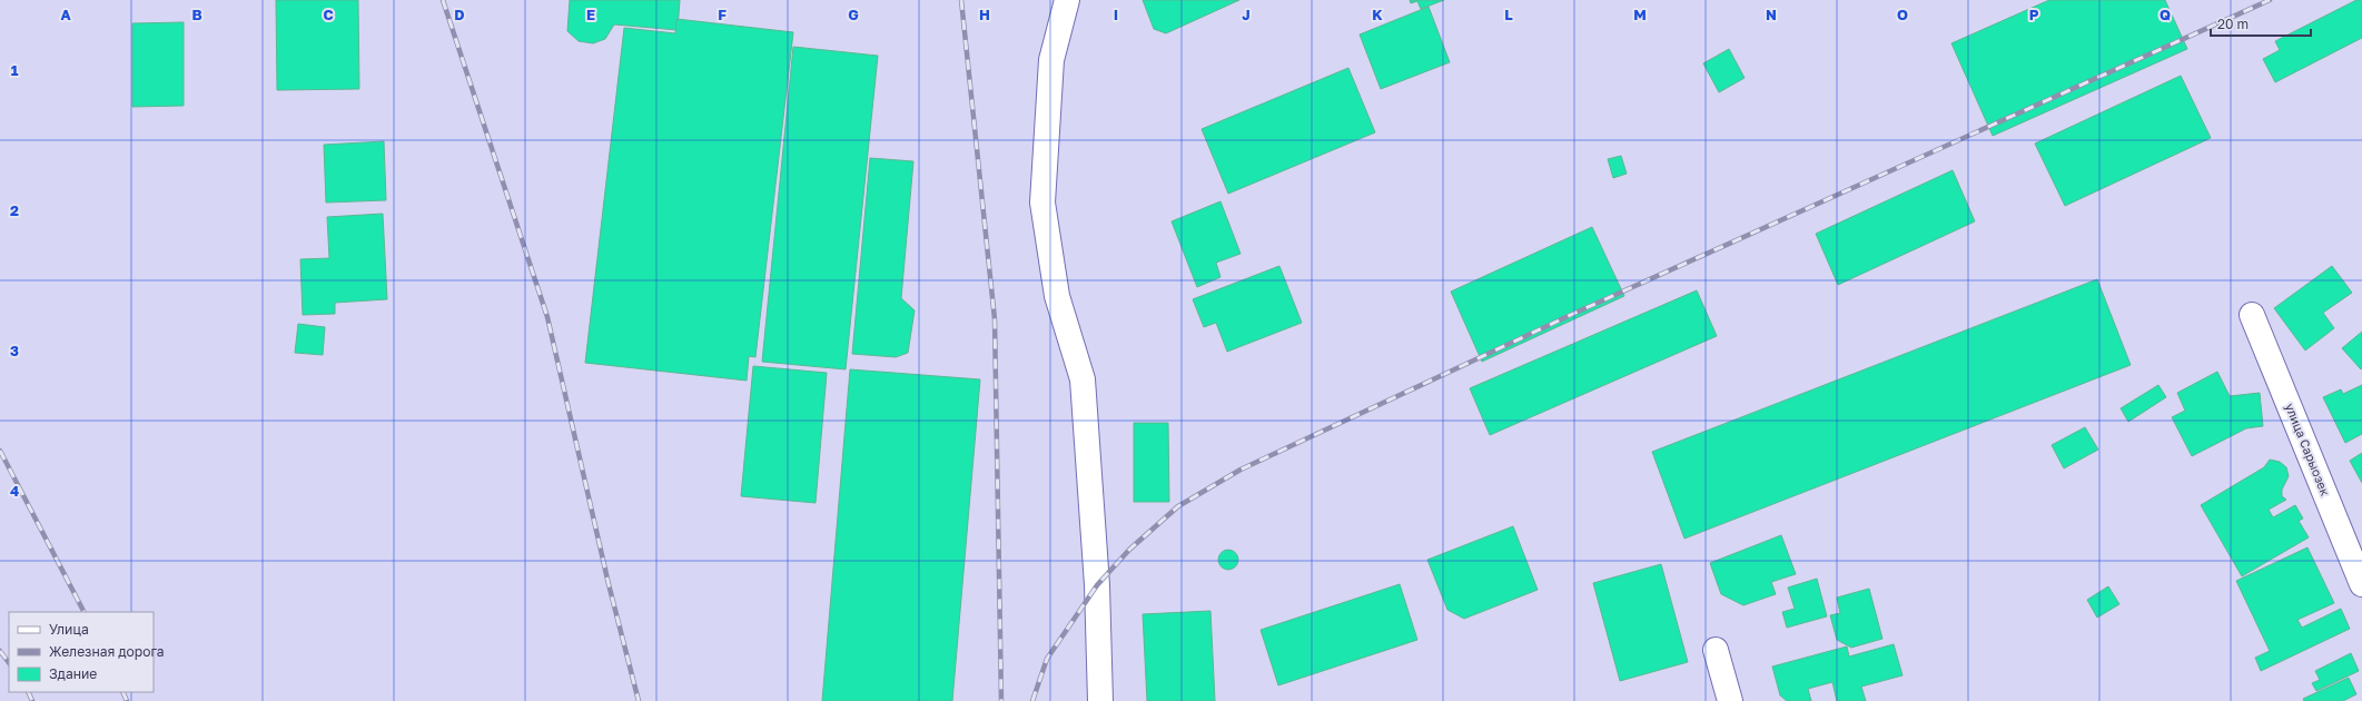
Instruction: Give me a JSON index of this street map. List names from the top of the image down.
{
  "streets": {
    "street": ["улица Сарыозек"]
  },
  "legend": ["Улица", "Железная дорога", "Здание"],
  "scale_bar": "20 m",
  "grid": {
    "columns": [
      "A",
      "B",
      "C",
      "D",
      "E",
      "F",
      "G",
      "H",
      "I",
      "J",
      "K",
      "L",
      "M",
      "N",
      "O",
      "P",
      "Q"
    ],
    "rows": [
      "1",
      "2",
      "3",
      "4"
    ]
  }
}
